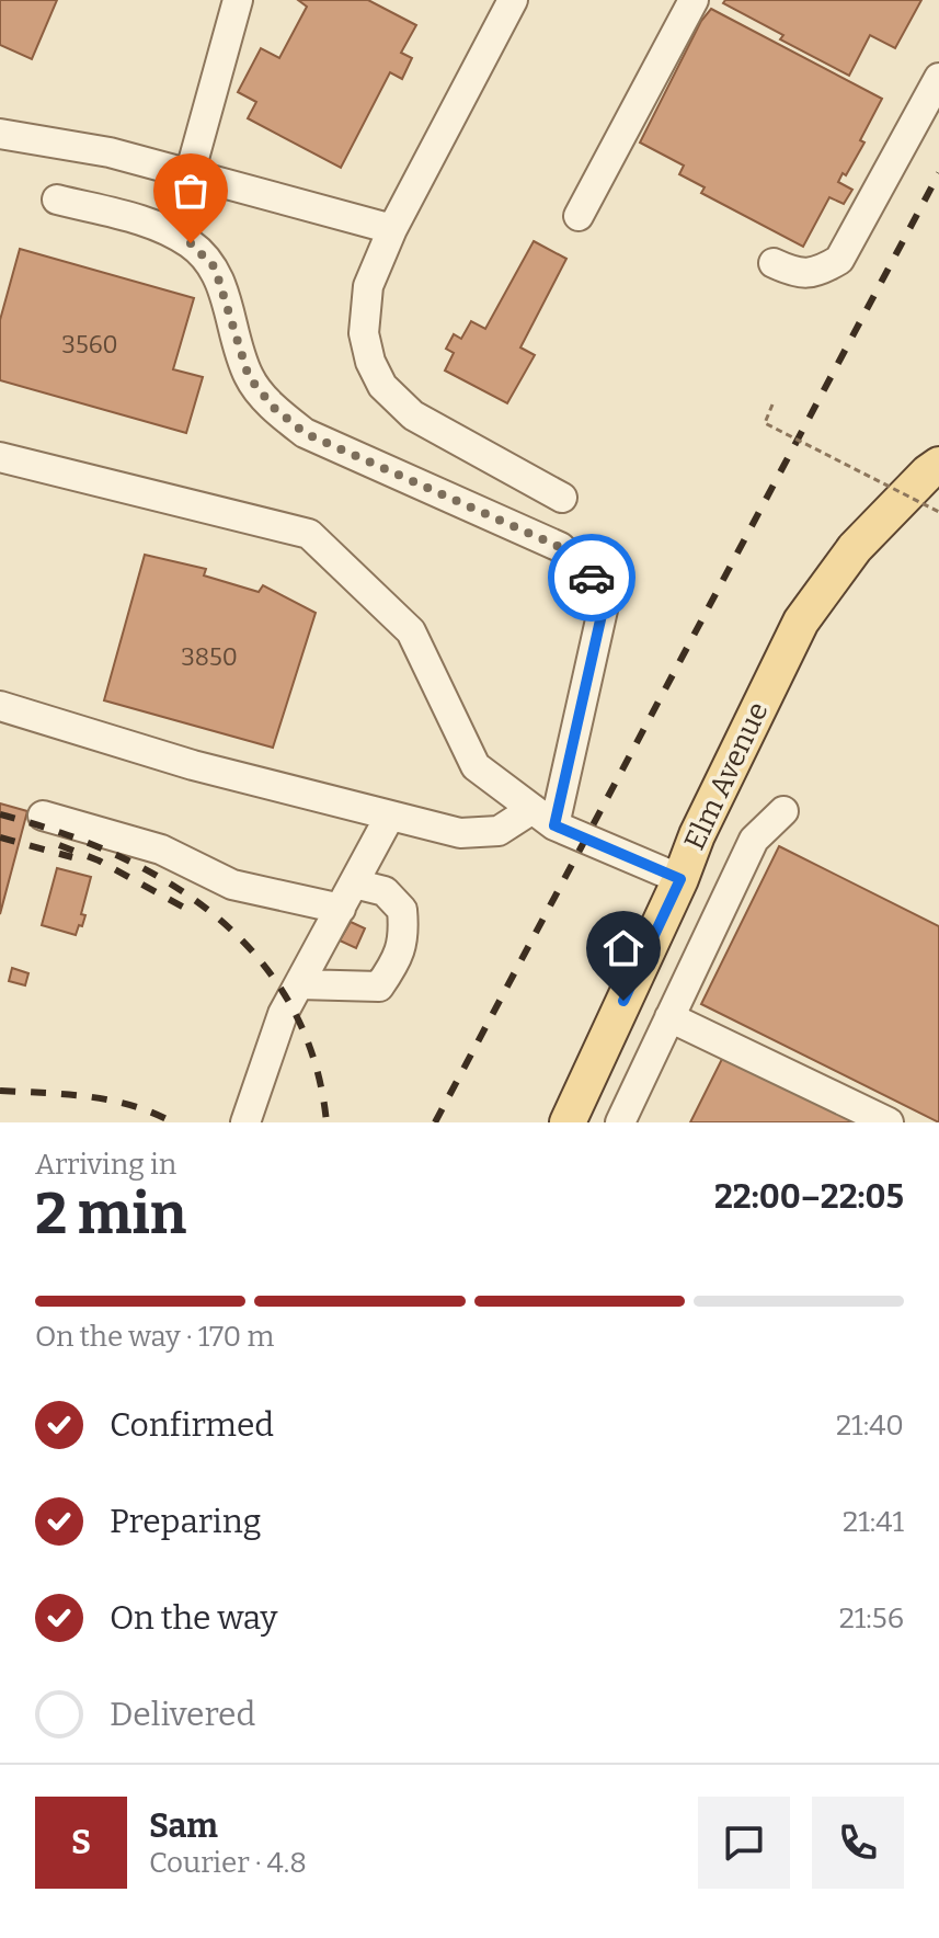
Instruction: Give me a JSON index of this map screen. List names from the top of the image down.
{
  "streets": {
    "main road": ["Elm Avenue"]
  },
  "house_numbers": ["3560", "3850"],
  "page": {
    "heading": ["2 min", "Arriving in", "22:00–22:05"],
    "panel": ["Sam", "Courier · 4.8"],
    "bar": "On the way · 170 m",
    "list": [
      ["Confirmed", "21:40"],
      ["Preparing", "21:41"],
      ["On the way", "21:56"],
      "Delivered"
    ],
    "round": "S"
  }
}
